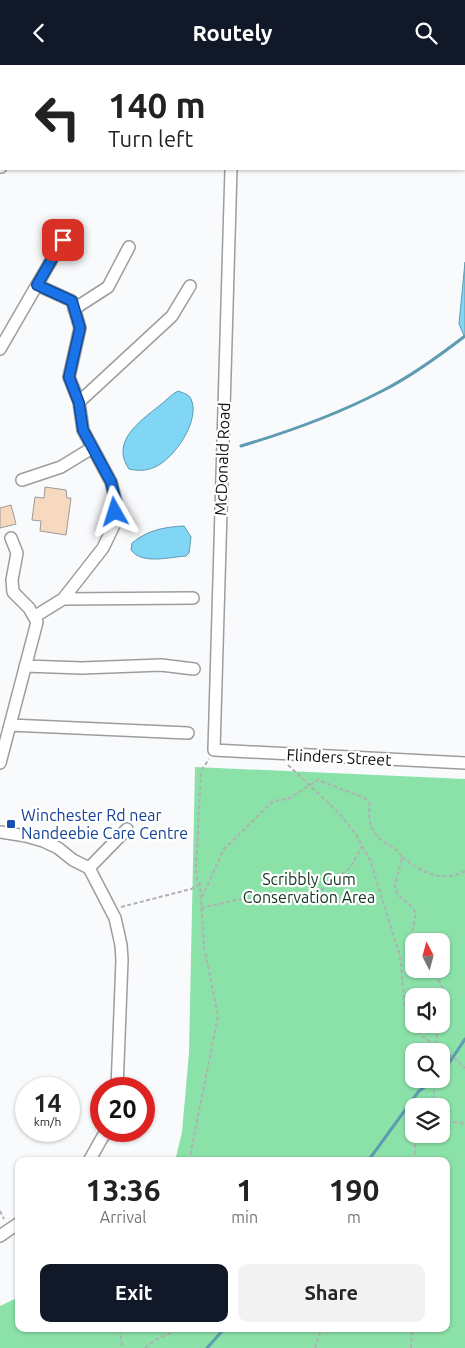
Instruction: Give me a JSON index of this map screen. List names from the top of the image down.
{
  "streets": {
    "street": ["McDonald Road", "Flinders Street"]
  },
  "crossings": [
    ["McDonald Road", "Flinders Street"]
  ],
  "parks": ["Scribbly Gum Conservation Area"],
  "places": {
    "transit": ["Winchester Rd near Nandeebie Care Centre"]
  },
  "north": "top",
  "page": {
    "header": "Routely",
    "turn": ["140 m", "Turn left"],
    "speed": "14 km/h",
    "limit": "20",
    "eta": [
      "13:36",
      "Arrival",
      "1",
      "min",
      "190",
      "m"
    ],
    "buttons": ["Exit", "Share"]
  }
}
